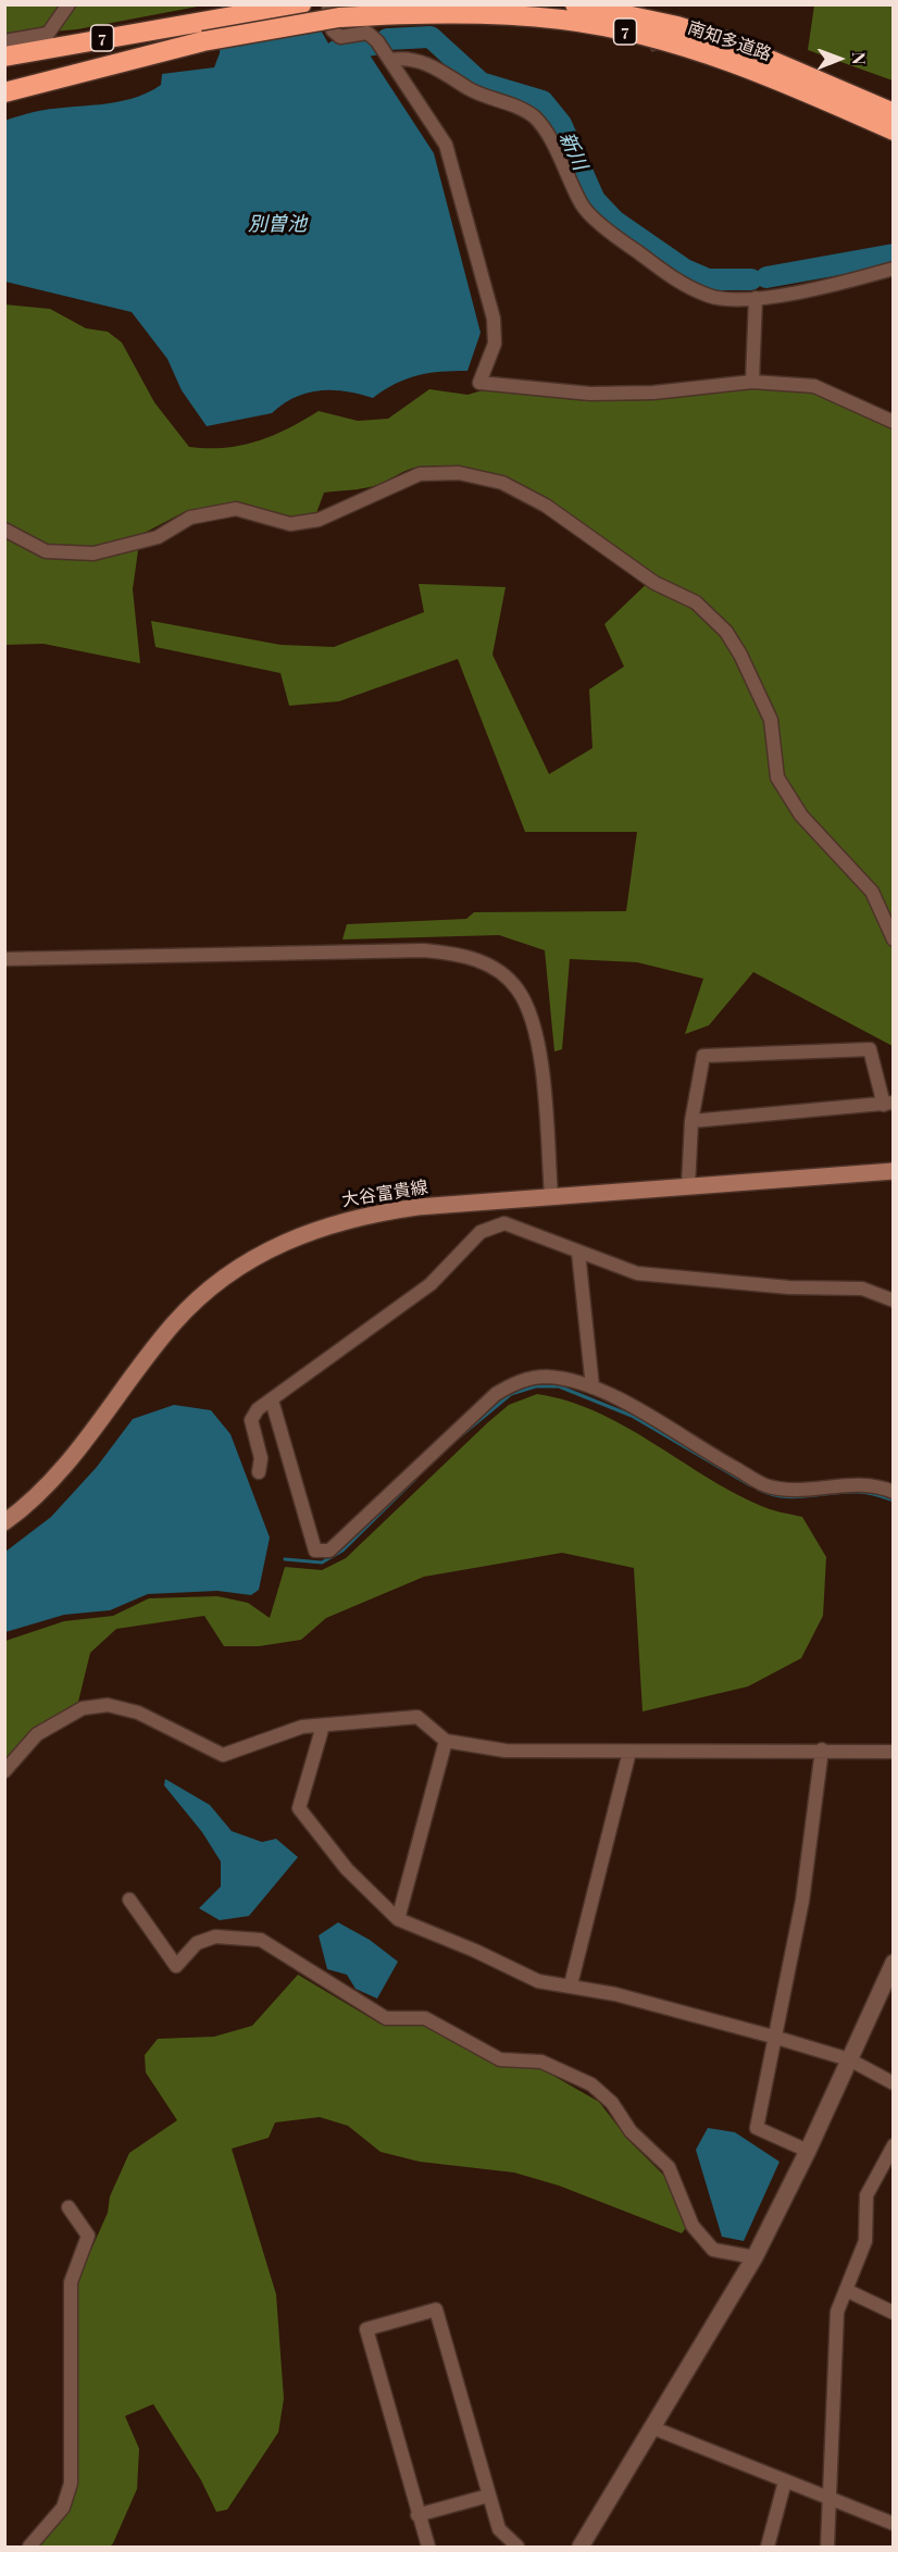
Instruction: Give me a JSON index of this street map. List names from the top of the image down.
{
  "streets": {
    "highway": ["7", "南知多道路"],
    "main road": ["大谷富貴線"]
  },
  "water": ["新川", "別曽池"],
  "north": "right"
}
